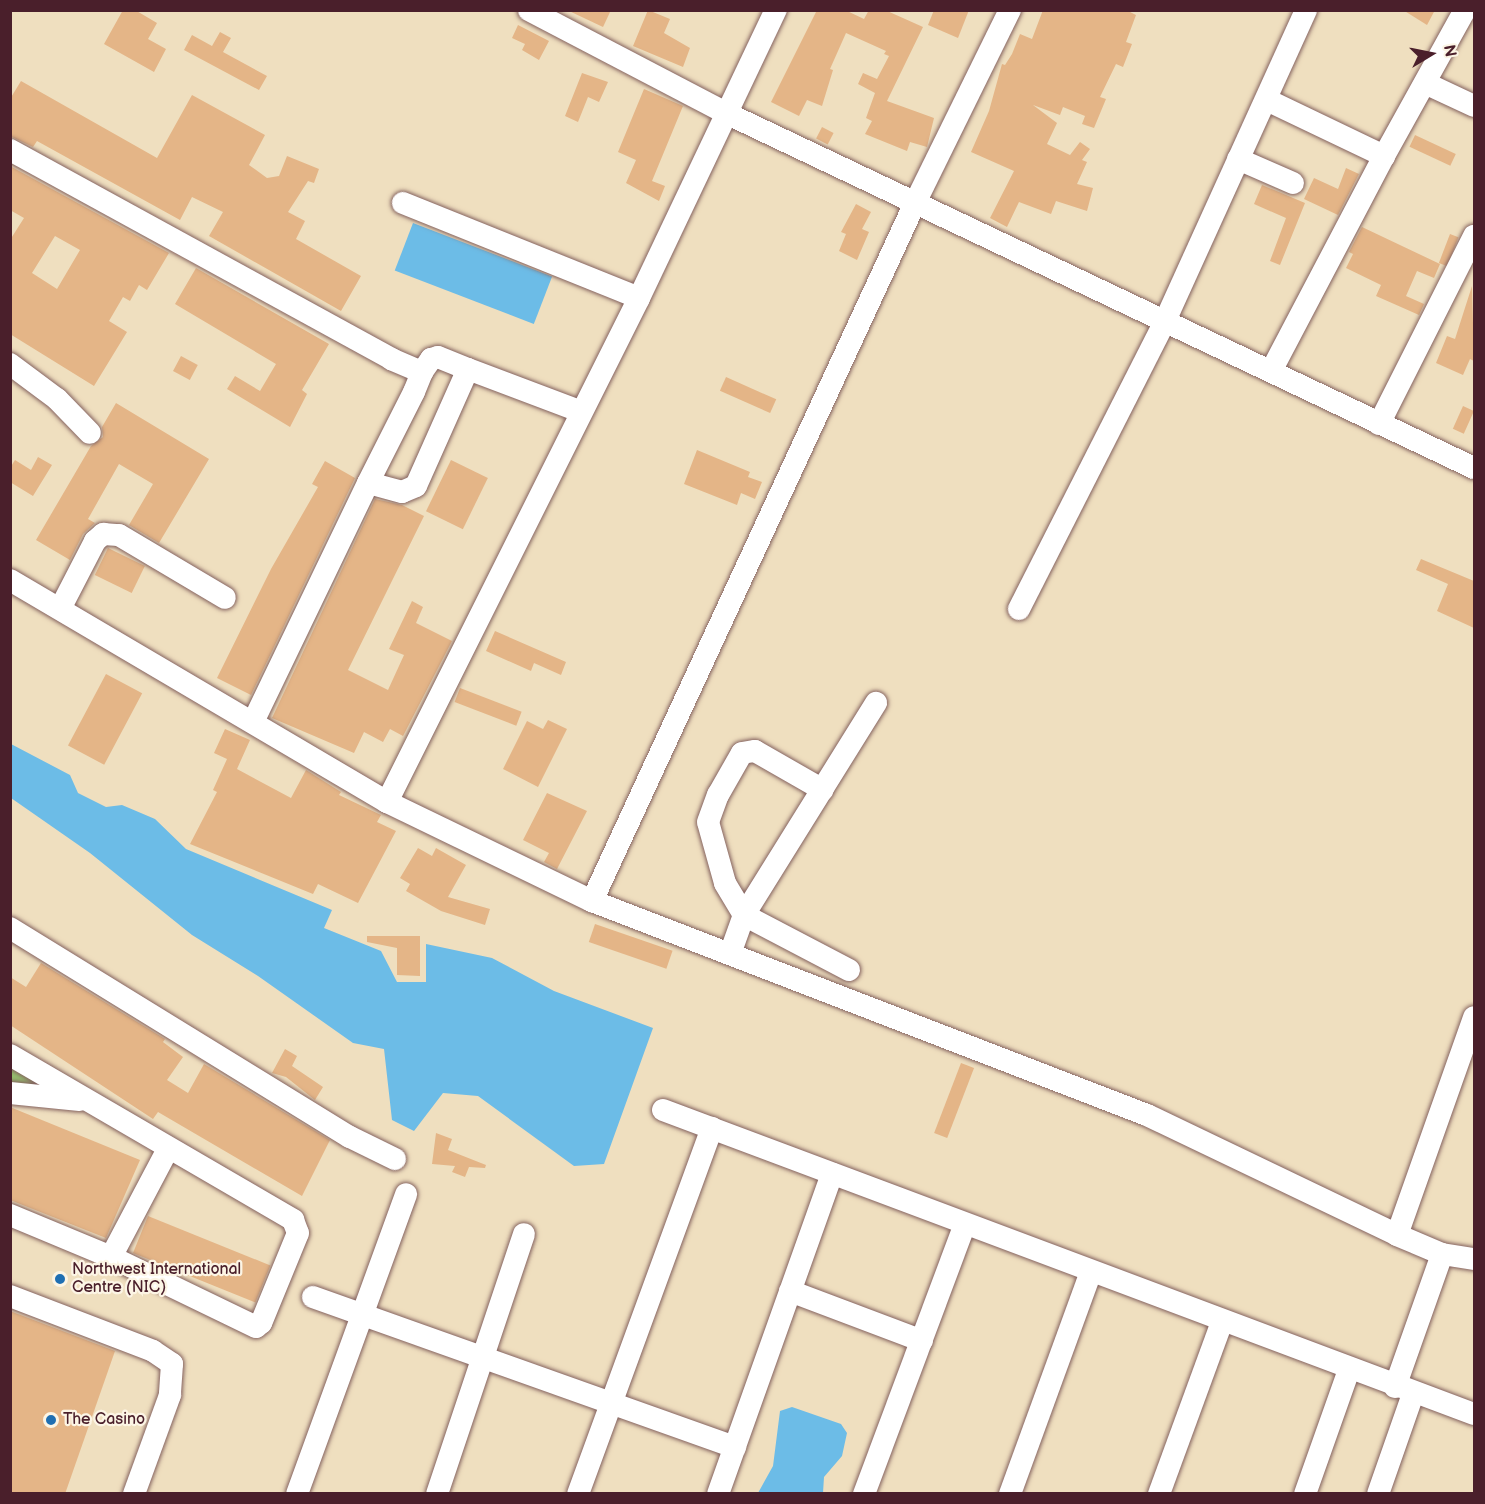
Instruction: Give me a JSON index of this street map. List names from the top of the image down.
{
  "places": ["Northwest International Centre (NIC)", "The Casino"],
  "north": "right"
}
